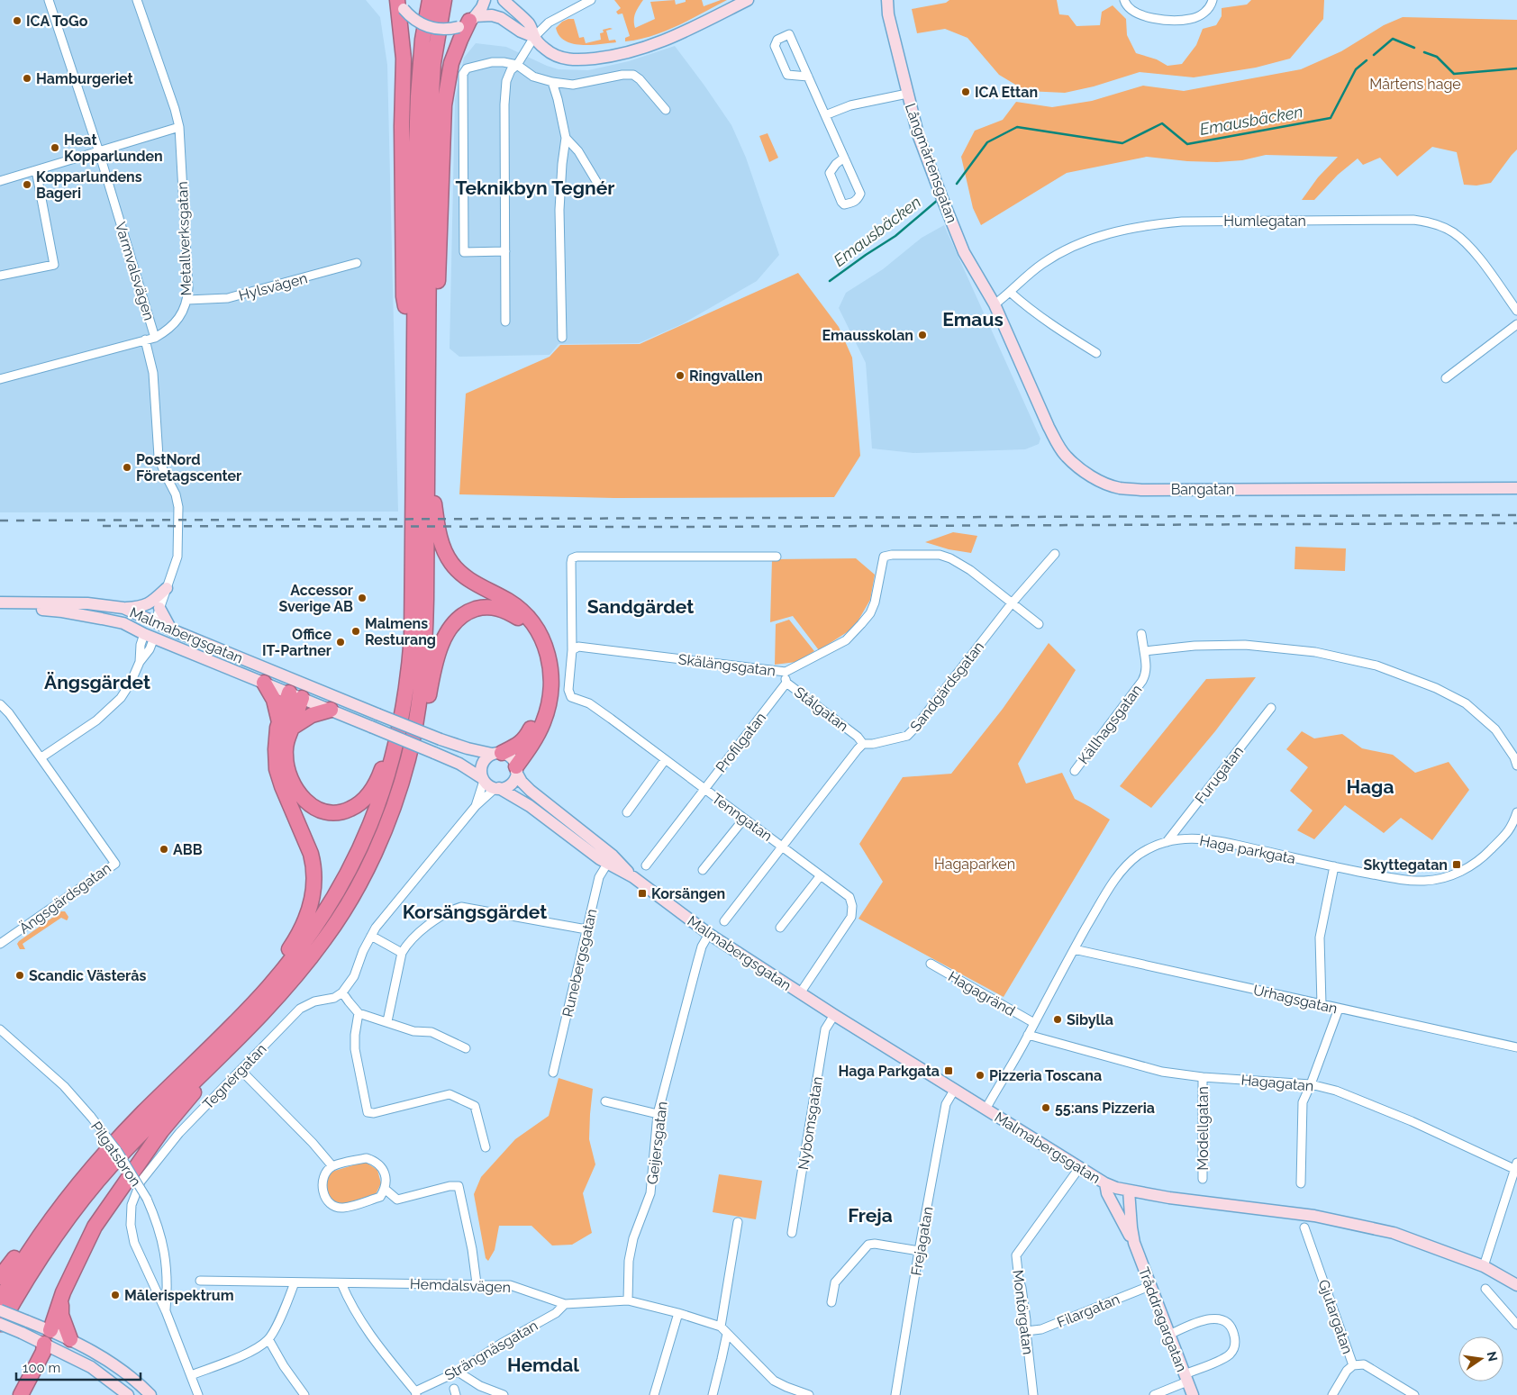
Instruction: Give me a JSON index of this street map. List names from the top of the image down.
{
  "streets": {
    "main road": [
      "Långmårtensgatan",
      "Bangatan",
      "Malmabergsgatan",
      "Tråddragargatan"
    ],
    "street": [
      "Humlegatan",
      "Metallverksgatan",
      "Varmvalsvägen",
      "Hylsvägen",
      "Skälängsgatan",
      "Sandgärdsgatan",
      "Stålgatan",
      "Källhagsgatan",
      "Profilgatan",
      "Furugatan",
      "Tenngatan",
      "Haga parkgata",
      "Ängsgärdsgatan",
      "Runebergsgatan",
      "Hagagränd",
      "Urhagsgatan",
      "Tegnérgatan",
      "Hagagatan",
      "Nybomsgatan",
      "Modellgatan",
      "Geijersgatan",
      "Pilgatsbron",
      "Frejagatan",
      "Hemdalsvägen",
      "Filargatan",
      "Montörgatan",
      "Gjutargatan",
      "Strängnäsgatan"
    ]
  },
  "crossings": [
    ["Långmårtensgatan", "Humlegatan"],
    ["Långmårtensgatan", "Bangatan"],
    ["Humlegatan", "Bangatan"],
    ["Metallverksgatan", "Varmvalsvägen"],
    ["Metallverksgatan", "Hylsvägen"],
    ["Malmabergsgatan", "Tenngatan"],
    ["Malmabergsgatan", "Haga parkgata"],
    ["Malmabergsgatan", "Runebergsgatan"],
    ["Malmabergsgatan", "Nybomsgatan"],
    ["Malmabergsgatan", "Geijersgatan"],
    ["Malmabergsgatan", "Frejagatan"],
    ["Malmabergsgatan", "Montörgatan"],
    ["Malmabergsgatan", "Tråddragargatan"],
    ["Skälängsgatan", "Sandgärdsgatan"],
    ["Skälängsgatan", "Stålgatan"],
    ["Skälängsgatan", "Tenngatan"],
    ["Sandgärdsgatan", "Stålgatan"],
    ["Stålgatan", "Profilgatan"],
    ["Profilgatan", "Tenngatan"],
    ["Furugatan", "Haga parkgata"],
    ["Haga parkgata", "Hagagränd"],
    ["Haga parkgata", "Urhagsgatan"],
    ["Haga parkgata", "Hagagatan"],
    ["Tegnérgatan", "Pilgatsbron"],
    ["Hagagatan", "Modellgatan"],
    ["Geijersgatan", "Hemdalsvägen"],
    ["Hemdalsvägen", "Strängnäsgatan"],
    ["Filargatan", "Montörgatan"],
    ["Filargatan", "Tråddragargatan"]
  ],
  "districts": [
    "Teknikbyn Tegnér",
    "Emaus",
    "Sandgärdet",
    "Ängsgärdet",
    "Haga",
    "Korsängsgärdet",
    "Freja",
    "Hemdal"
  ],
  "water": ["Emausbäcken"],
  "parks": ["Mårtens hage", "Hagaparken"],
  "places": {
    "other": [
      "ICA ToGo",
      "Hamburgeriet",
      "ICA Ettan",
      "Heat Kopparlunden",
      "Kopparlundens Bageri",
      "Emausskolan",
      "Ringvallen",
      "PostNord Företagscenter",
      "Accessor Sverige AB",
      "Malmens Resturang",
      "Office IT-Partner",
      "ABB",
      "Scandic Västerås",
      "Sibylla",
      "Pizzeria Toscana",
      "55:ans Pizzeria",
      "Målerispektrum"
    ],
    "transit": ["Skyttegatan", "Korsängen", "Haga Parkgata"]
  },
  "scale_bar": "100 m",
  "north": "right"
}
